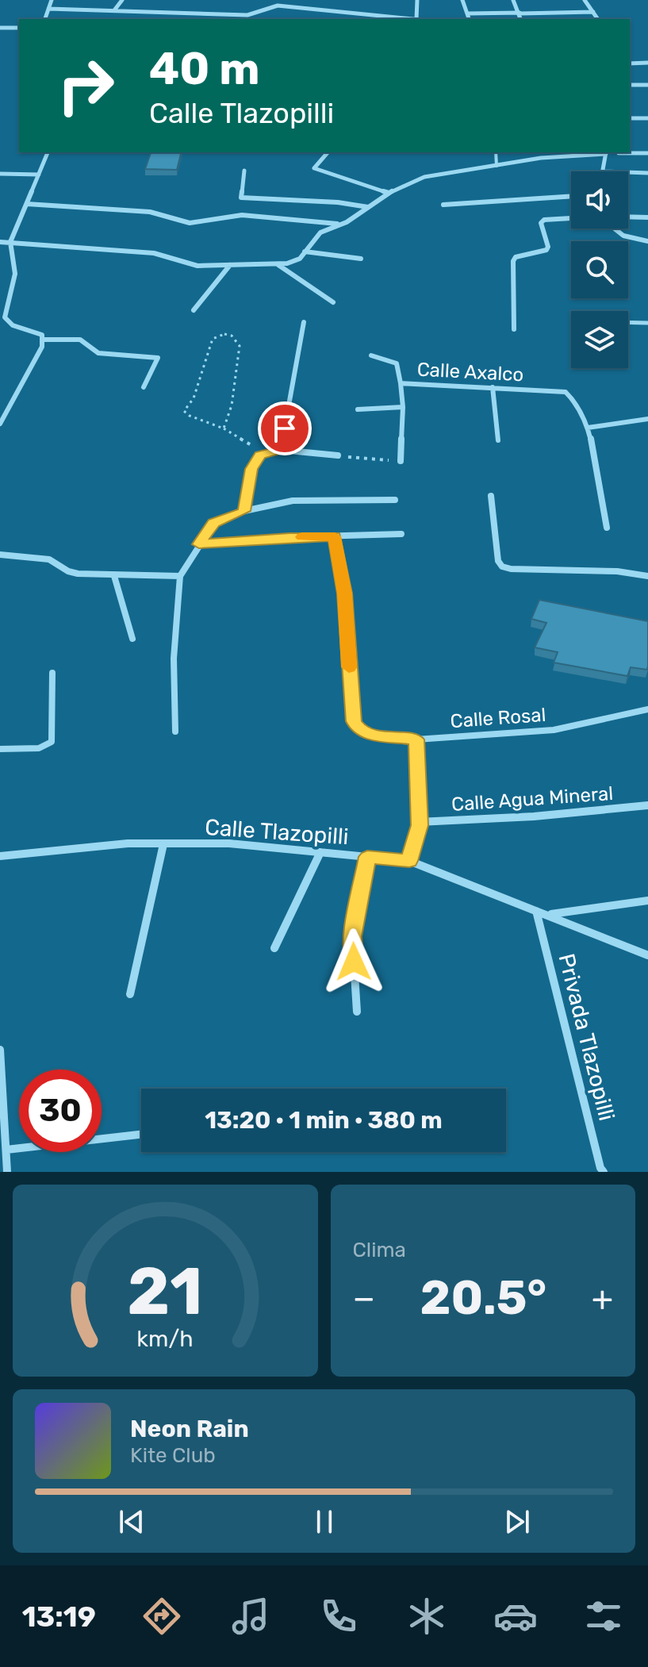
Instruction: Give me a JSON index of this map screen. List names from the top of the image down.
{
  "streets": {
    "street": [
      "Calle Axalco",
      "Calle Rosal",
      "Calle Agua Mineral",
      "Calle Tlazopilli",
      "Privada Tlazopilli"
    ]
  },
  "crossings": [
    ["Calle Tlazopilli", "Privada Tlazopilli"]
  ],
  "page": {
    "turn": ["40 m", "Calle Tlazopilli"],
    "limit": "30",
    "trip": "13:20 · 1 min · 380 m",
    "tile": "Clima",
    "heat": ["−", "20.5°", "+"],
    "song": ["Neon Rain", "Kite Club"],
    "tabs": "13:19",
    "gauge": ["21", "km/h"]
  }
}
